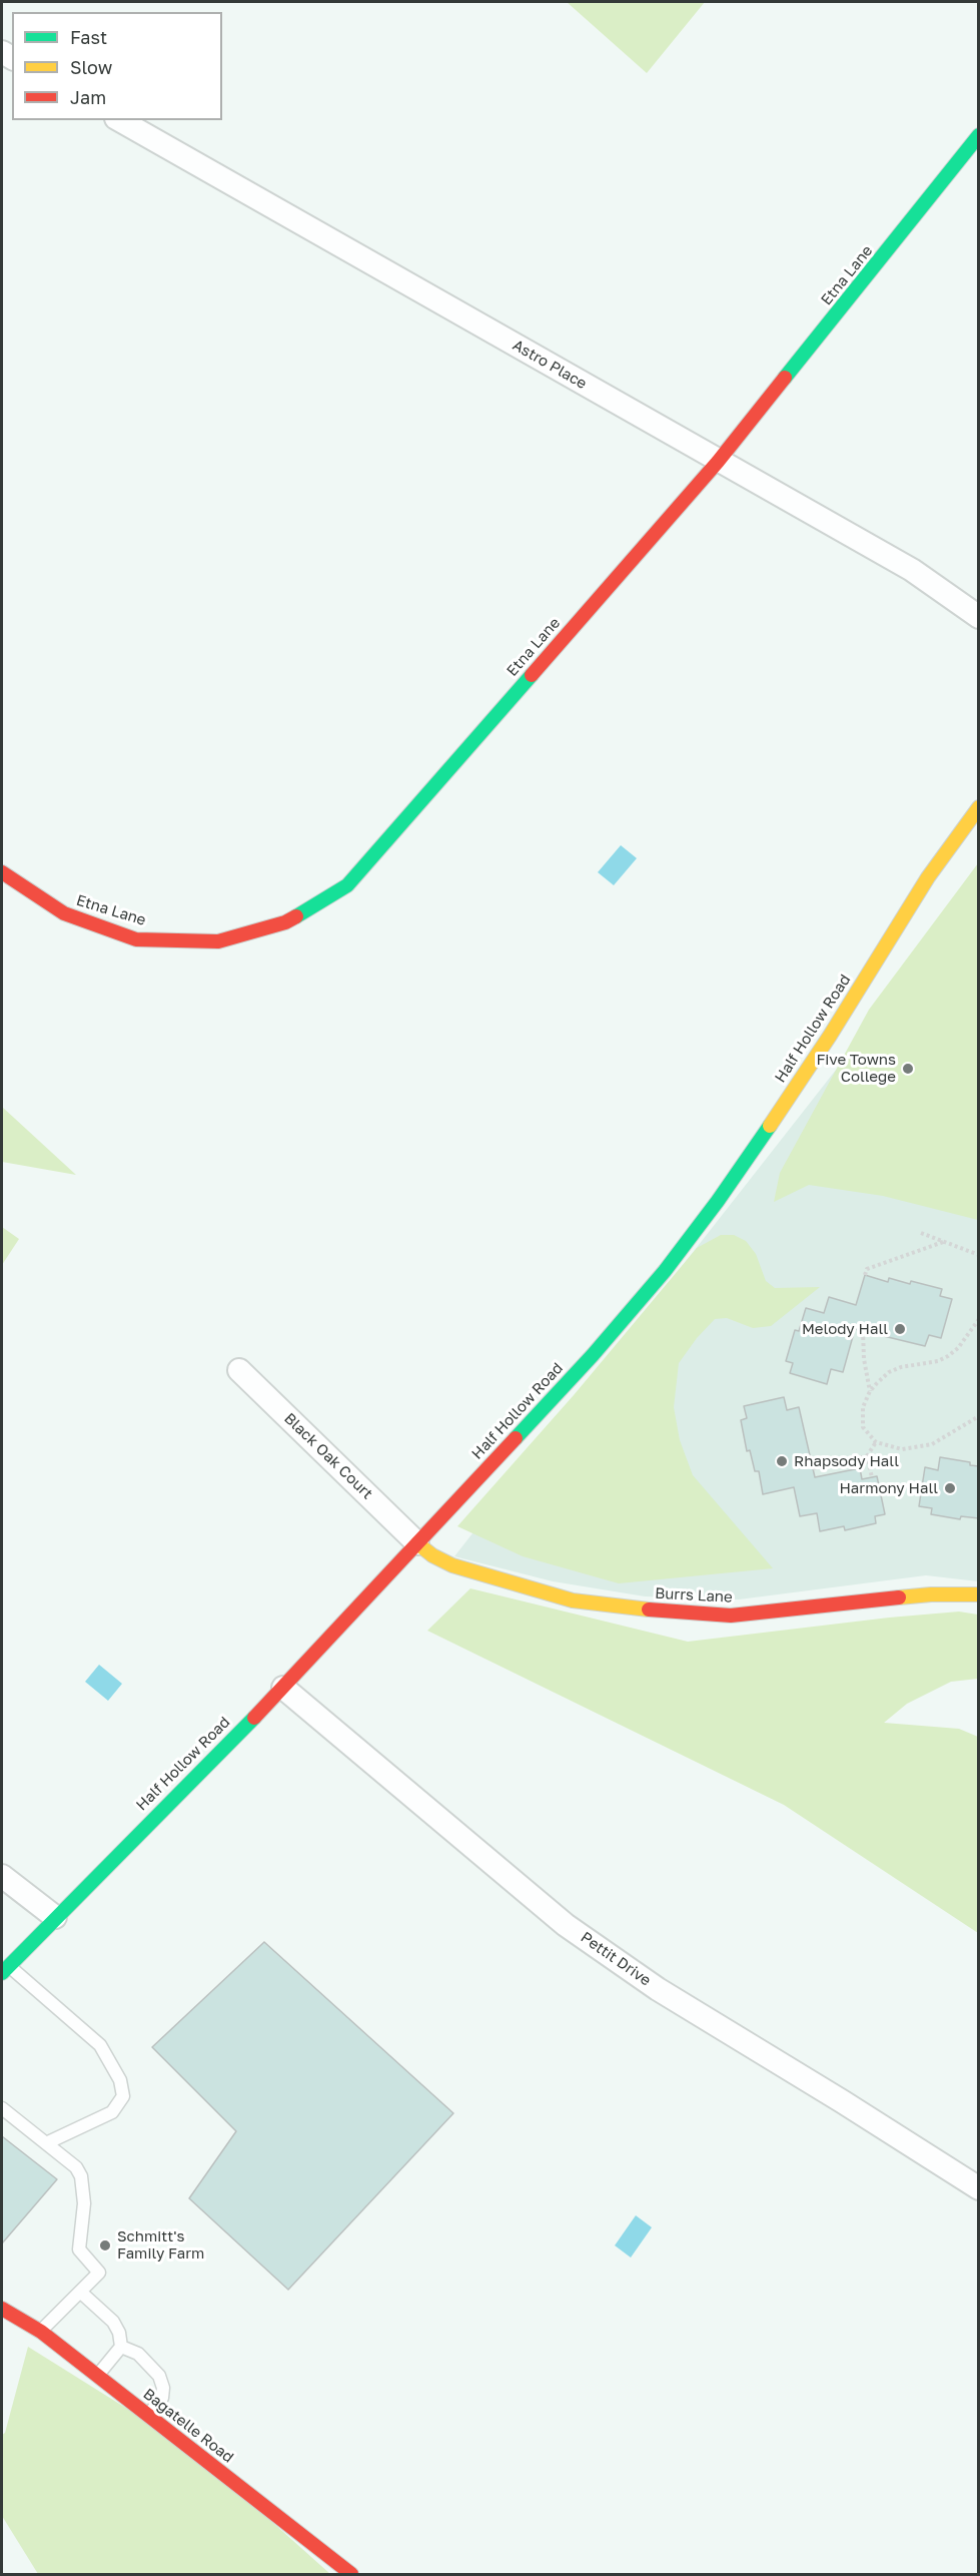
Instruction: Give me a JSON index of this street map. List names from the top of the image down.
{
  "streets": {
    "street": [
      "Etna Lane",
      "Astro Place",
      "Half Hollow Road",
      "Black Oak Court",
      "Burrs Lane",
      "Pettit Drive",
      "Bagatelle Road"
    ]
  },
  "crossings": [
    ["Etna Lane", "Astro Place"],
    ["Half Hollow Road", "Black Oak Court"],
    ["Half Hollow Road", "Burrs Lane"],
    ["Half Hollow Road", "Pettit Drive"],
    ["Black Oak Court", "Burrs Lane"]
  ],
  "places": [
    "Five Towns College",
    "Melody Hall",
    "Rhapsody Hall",
    "Harmony Hall",
    "Schmitt's Family Farm"
  ],
  "legend": ["Fast", "Slow", "Jam"]
}
